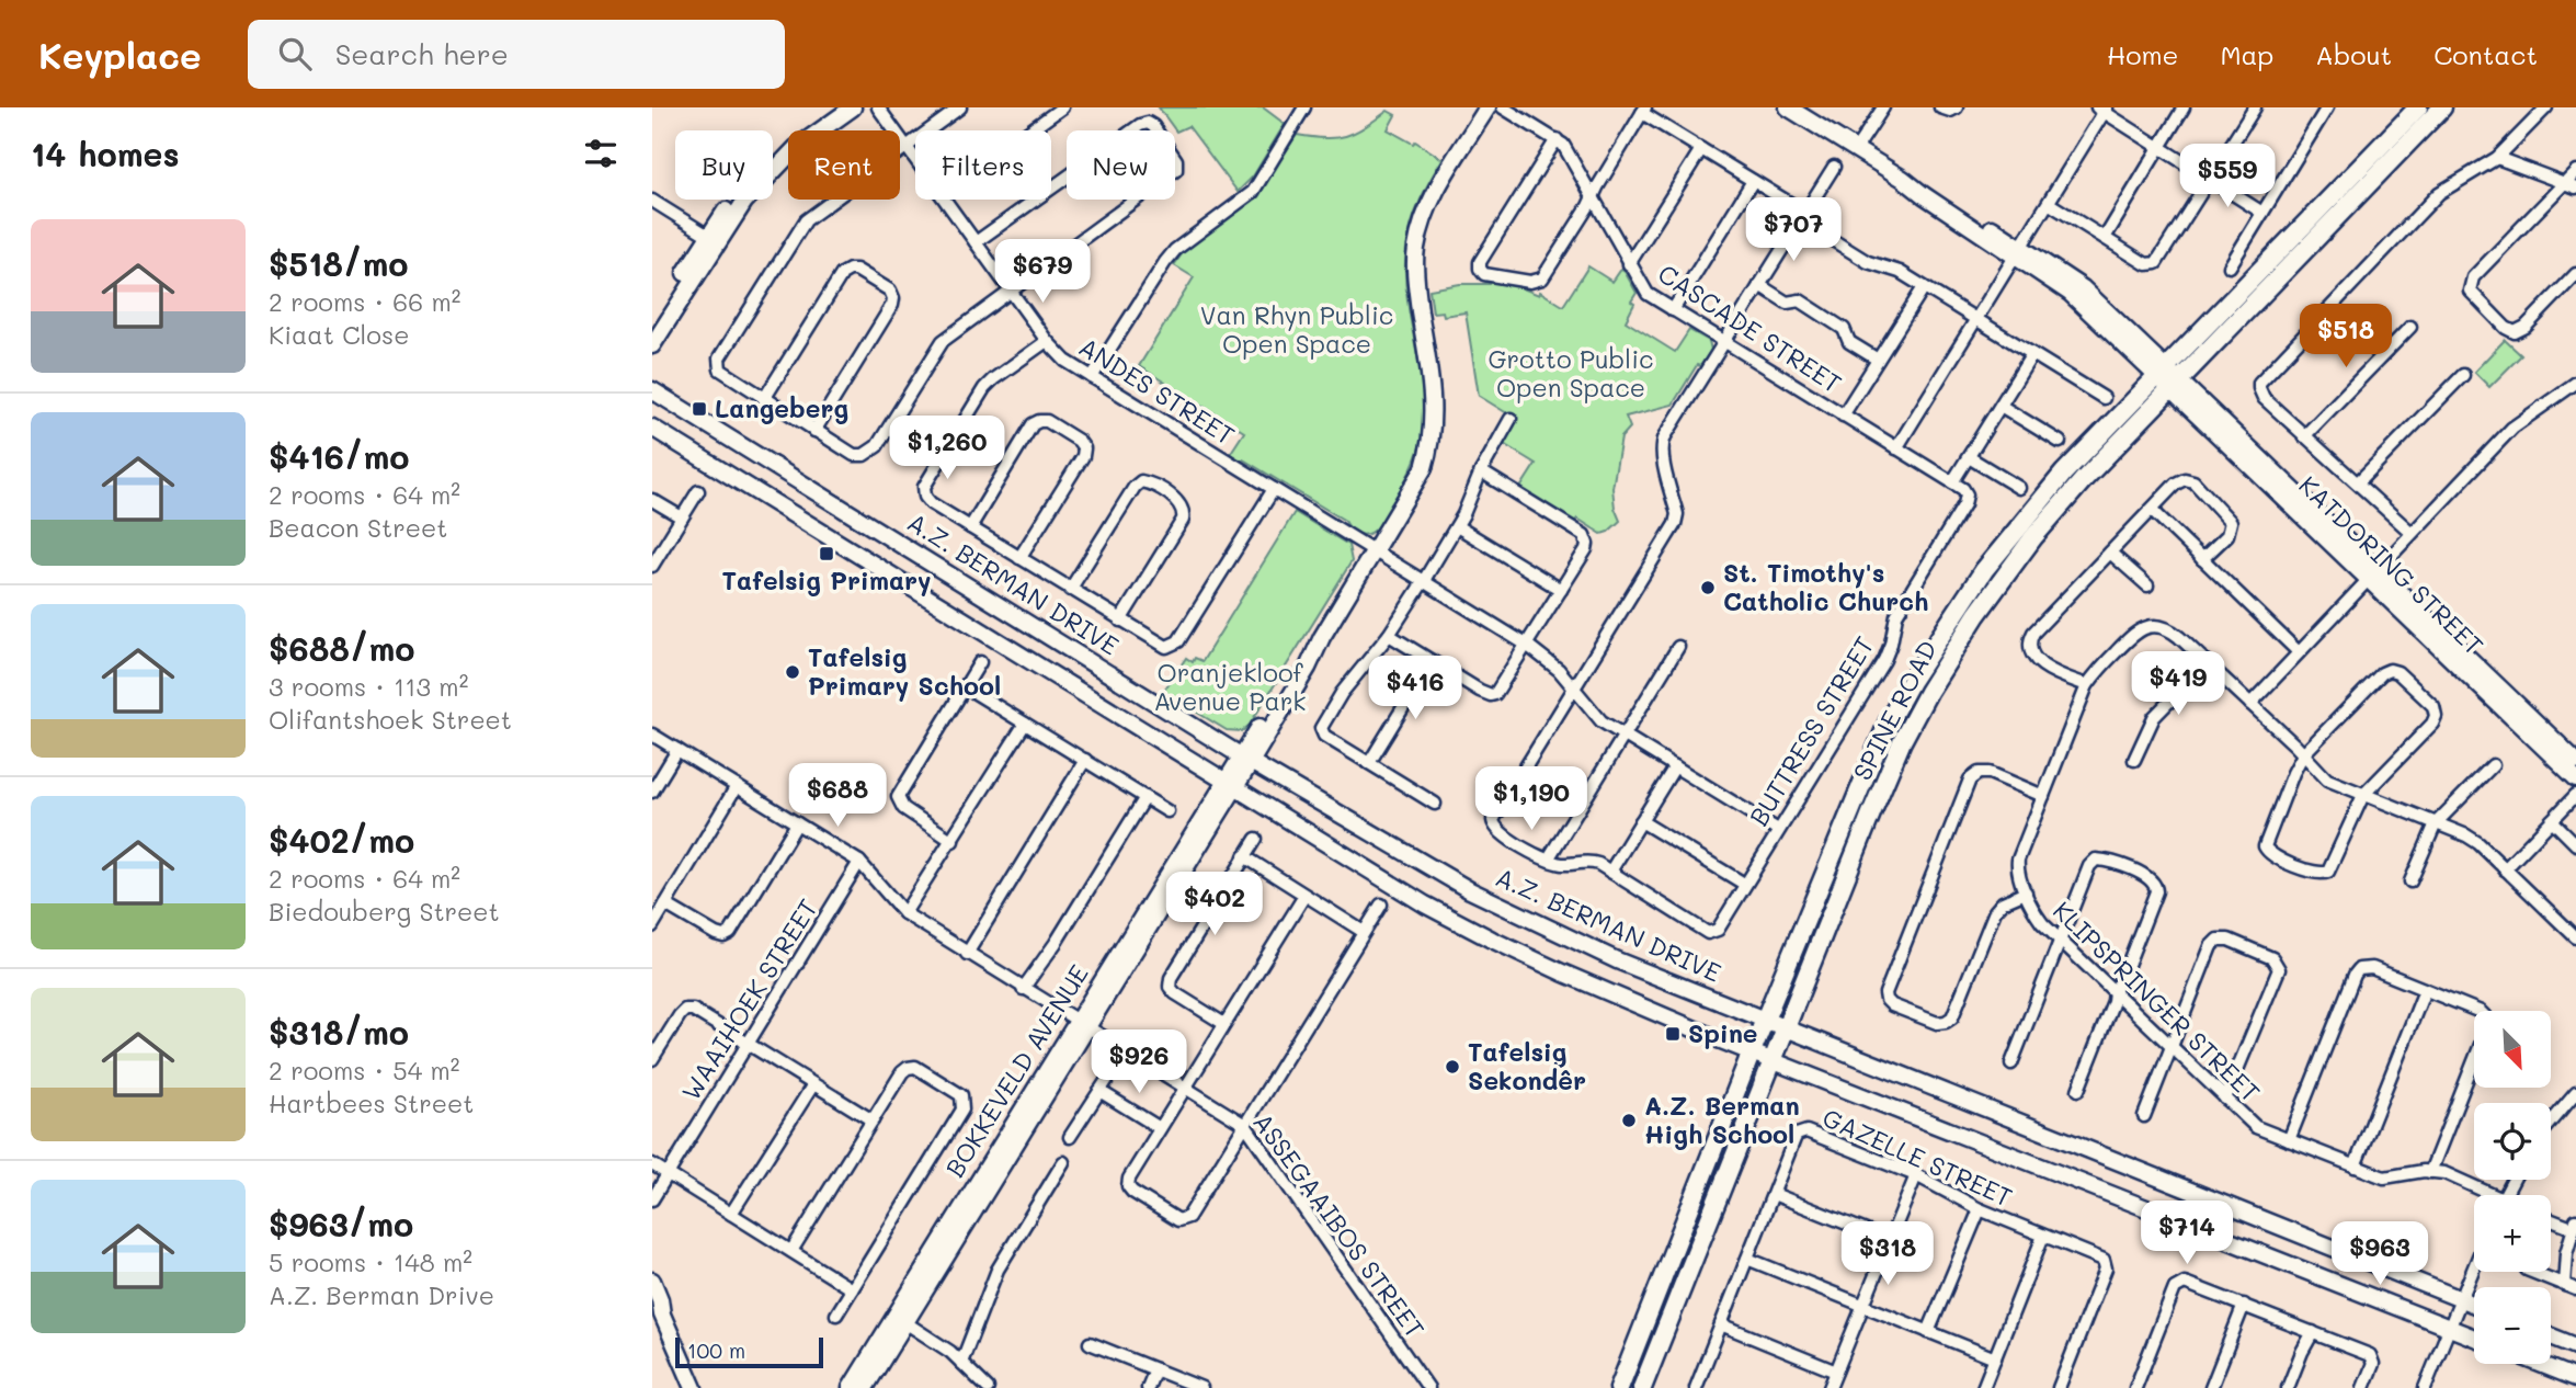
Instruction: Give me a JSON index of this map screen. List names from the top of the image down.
{
  "streets": {
    "main road": ["SPINE ROAD"],
    "street": [
      "CASCADE STREET",
      "ANDES STREET",
      "KATDORING STREET",
      "A.Z. BERMAN DRIVE",
      "BUTTRESS STREET",
      "WAAIHOEK STREET",
      "KLIPSPRINGER STREET",
      "BOKKEVELD AVENUE",
      "GAZELLE STREET",
      "ASSEGAAIBOS STREET"
    ]
  },
  "crossings": [
    ["CASCADE STREET", "BUTTRESS STREET"],
    ["ANDES STREET", "BUTTRESS STREET"],
    ["ANDES STREET", "BOKKEVELD AVENUE"],
    ["KATDORING STREET", "SPINE ROAD"],
    ["A.Z. BERMAN DRIVE", "SPINE ROAD"],
    ["A.Z. BERMAN DRIVE", "BOKKEVELD AVENUE"],
    ["WAAIHOEK STREET", "ASSEGAAIBOS STREET"],
    ["BOKKEVELD AVENUE", "ASSEGAAIBOS STREET"]
  ],
  "parks": ["Van Rhyn Public Open Space", "Grotto Public Open Space", "Oranjekloof Avenue Park"],
  "places": {
    "transit": ["Langeberg", "Tafelsig Primary", "Spine"],
    "other": [
      "St. Timothy's Catholic Church",
      "Tafelsig Primary School",
      "Tafelsig Sekondêr",
      "A.Z. Berman High School"
    ]
  },
  "scale_bar": "100 m",
  "north": "bottom right",
  "page": {
    "header": "Keyplace",
    "search": "Search here",
    "nav": [
      "Home",
      "Map",
      "About",
      "Contact"
    ],
    "heading": "14 homes",
    "chip": [
      "Buy",
      "Rent",
      "Filters",
      "New"
    ],
    "price": [
      "$559",
      "$707",
      "$679",
      "$518",
      "$1,260",
      "$419",
      "$416",
      "$688",
      "$1,190",
      "$402",
      "$926",
      "$714",
      "$318",
      "$963"
    ],
    "list": [
      {
        "name": "$518/mo",
        "note": "2 rooms · 66 m² · Kiaat Close"
      },
      {
        "name": "$416/mo",
        "note": "2 rooms · 64 m² · Beacon Street"
      },
      {
        "name": "$688/mo",
        "note": "3 rooms · 113 m² · Olifantshoek Street"
      },
      {
        "name": "$402/mo",
        "note": "2 rooms · 64 m² · Biedouberg Street"
      },
      {
        "name": "$318/mo",
        "note": "2 rooms · 54 m² · Hartbees Street"
      },
      {
        "name": "$963/mo",
        "note": "5 rooms · 148 m² · A.Z. Berman Drive"
      }
    ],
    "map_buttons": ["+", "−"],
    "scale": "100 m"
  }
}
